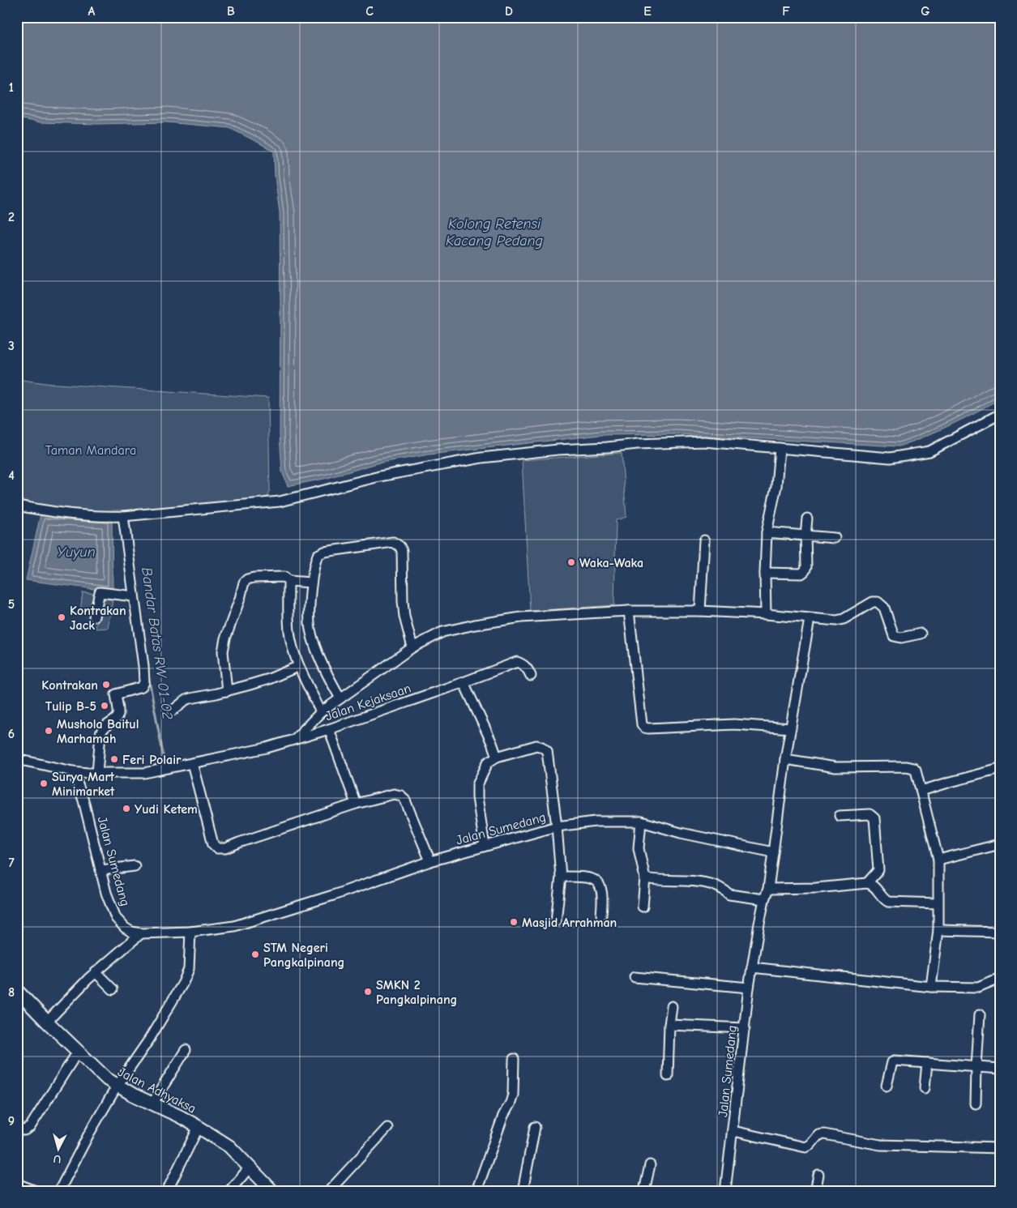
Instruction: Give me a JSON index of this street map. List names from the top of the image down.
{
  "streets": {
    "street": ["Jalan Kejaksaan", "Jalan Sumedang", "Jalan Adhyaksa"]
  },
  "crossings": [
    ["Jalan Kejaksaan", "Jalan Sumedang"]
  ],
  "water": ["Kolong Retensi Kacang Pedang", "Yuyun", "Bandar Batas RW 01-02"],
  "parks": ["Taman Mandara"],
  "places": [
    "Waka-Waka",
    "Kontrakan Jack",
    "Kontrakan",
    "Tulip B-5",
    "Mushola Baitul Marhamah",
    "Feri Polair",
    "Surya Mart Minimarket",
    "Yudi Ketem",
    "Masjid Arrahman",
    "STM Negeri Pangkalpinang",
    "SMKN 2 Pangkalpinang"
  ],
  "north": "bottom",
  "grid": {
    "columns": [
      "A",
      "B",
      "C",
      "D",
      "E",
      "F",
      "G"
    ],
    "rows": [
      "1",
      "2",
      "3",
      "4",
      "5",
      "6",
      "7",
      "8",
      "9"
    ]
  }
}
